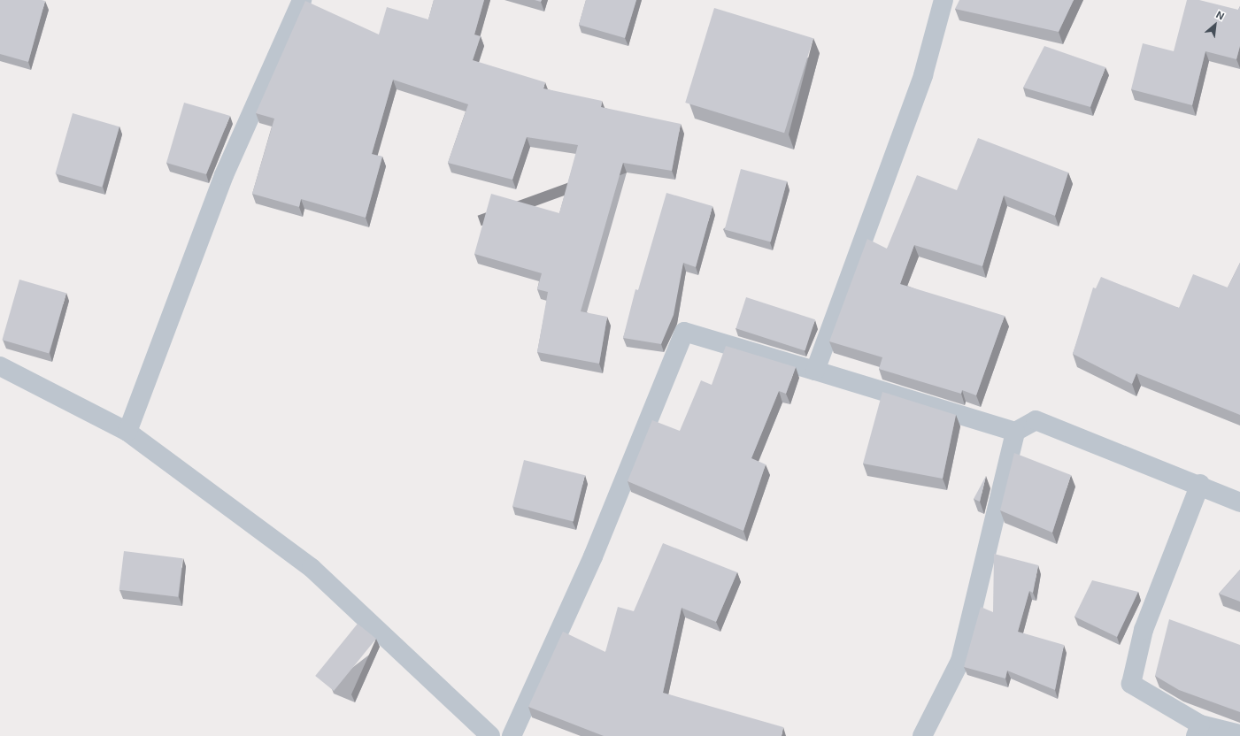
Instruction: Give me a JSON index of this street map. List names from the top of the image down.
{
  "north": "top right"
}
